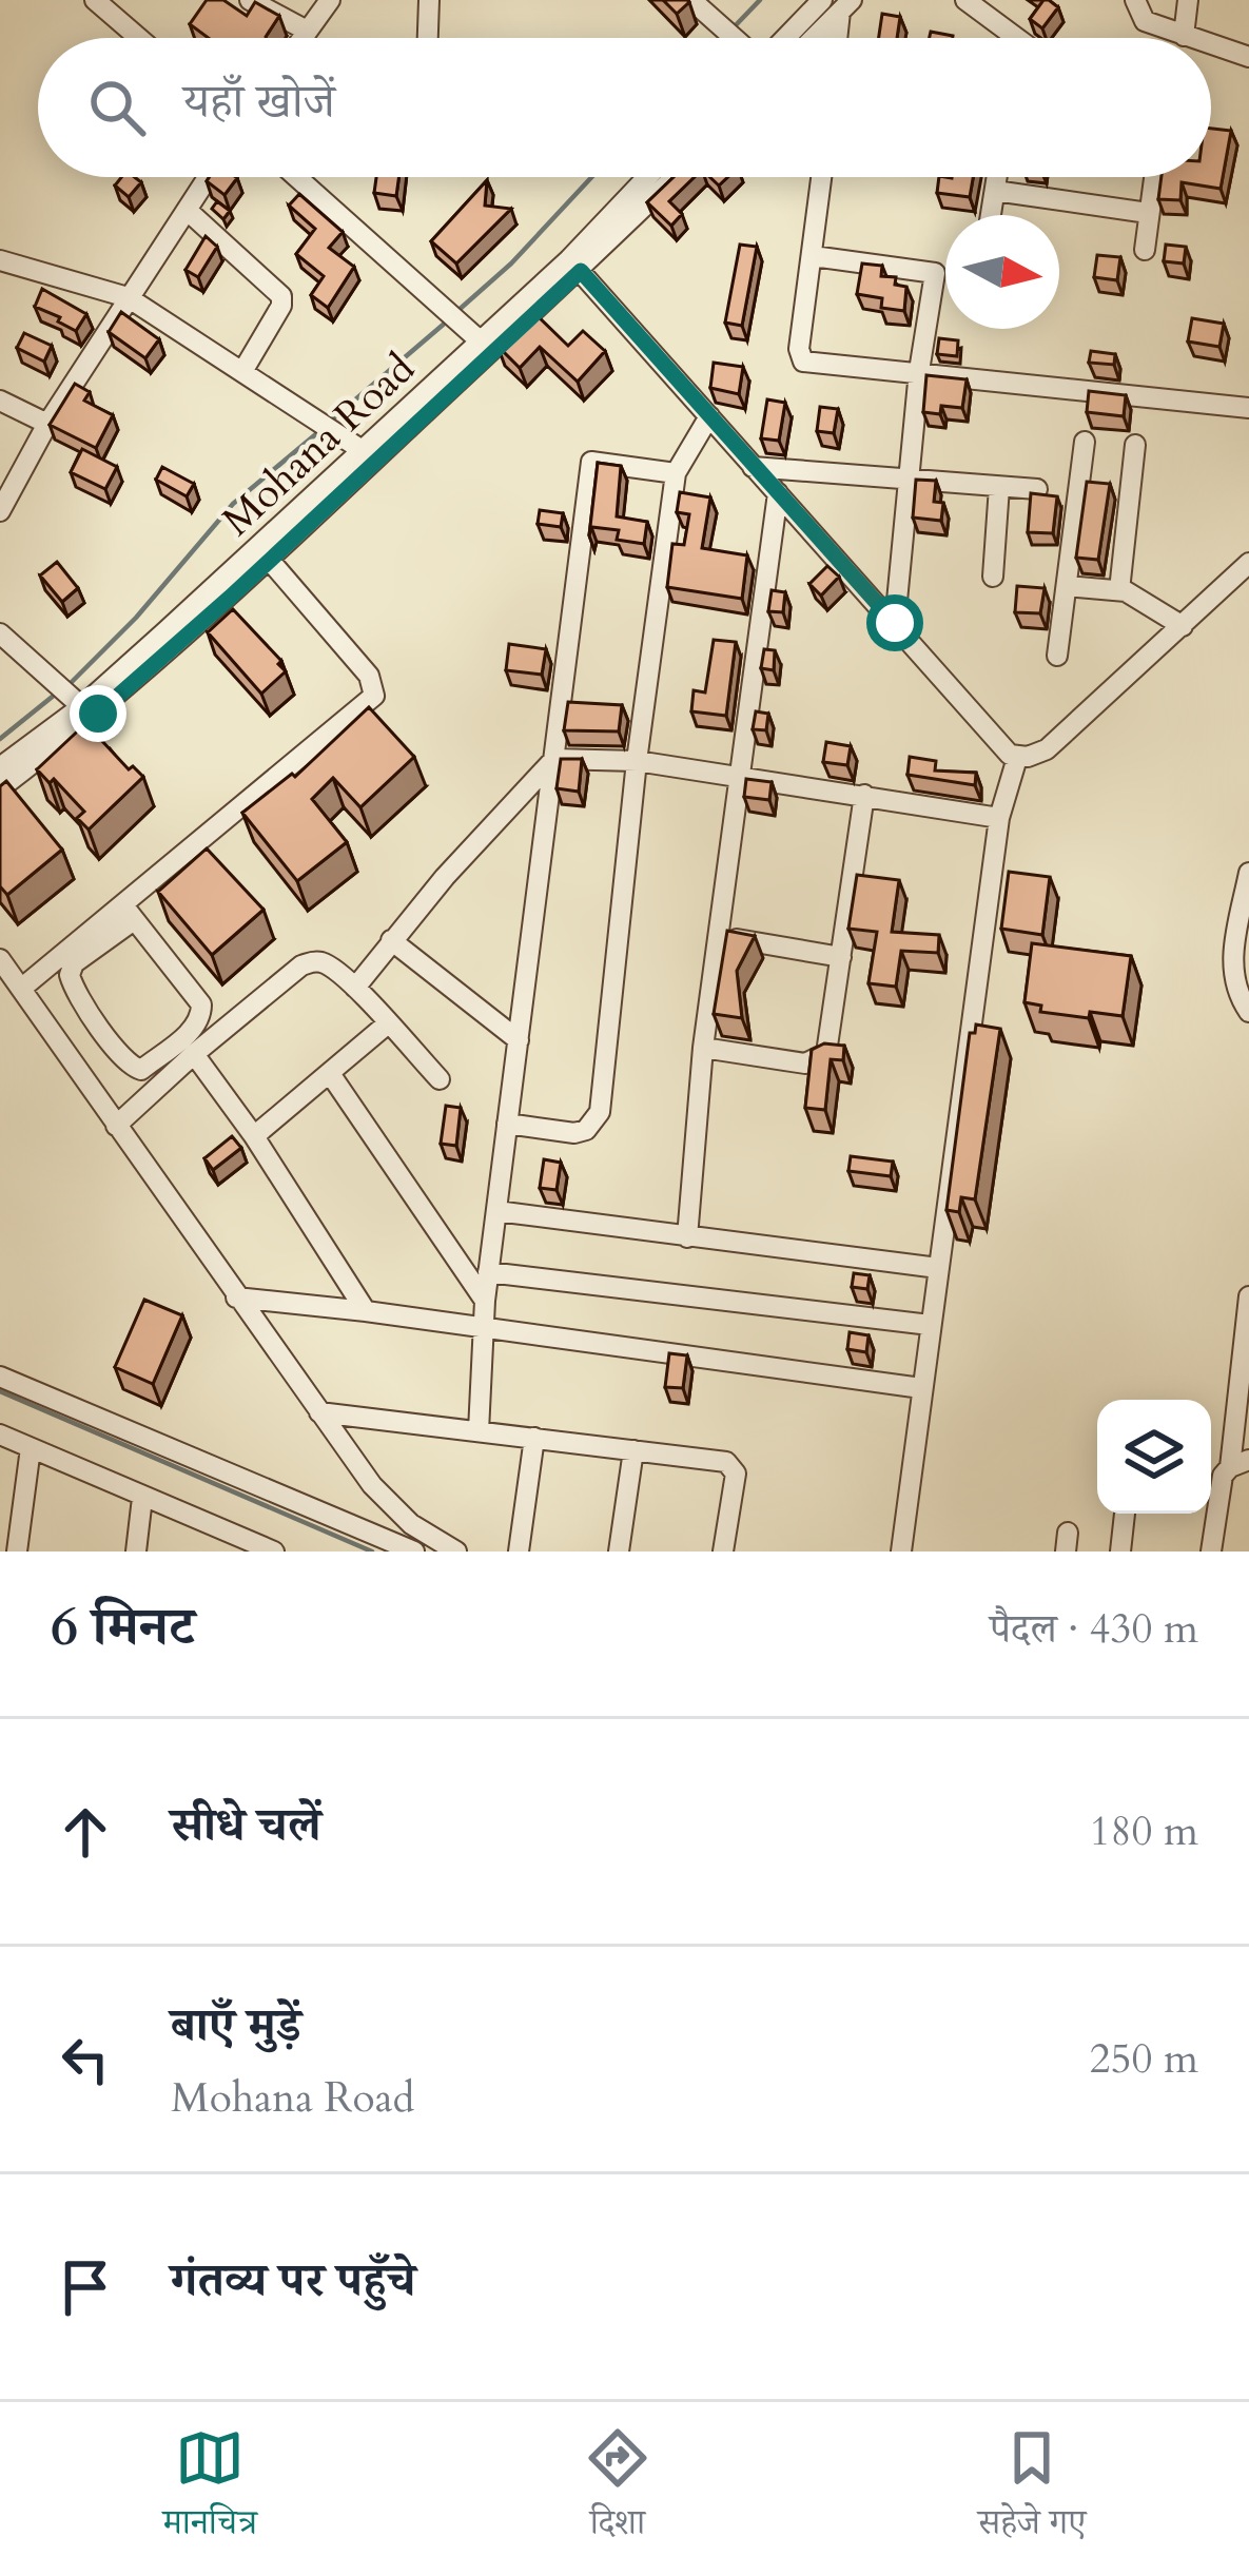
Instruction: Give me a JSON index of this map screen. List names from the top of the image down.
{
  "streets": {
    "street": ["Mohana Road"]
  },
  "north": "right",
  "page": {
    "search": "यहाँ खोजें",
    "heading": ["6 मिनट", "पैदल · 430 m"],
    "list": [
      ["सीधे चलें", "180 m"],
      ["बाएँ मुड़ें", "Mohana Road", "250 m"],
      "गंतव्य पर पहुँचे"
    ],
    "nav": ["मानचित्र", "दिशा", "सहेजे गए"]
  }
}
